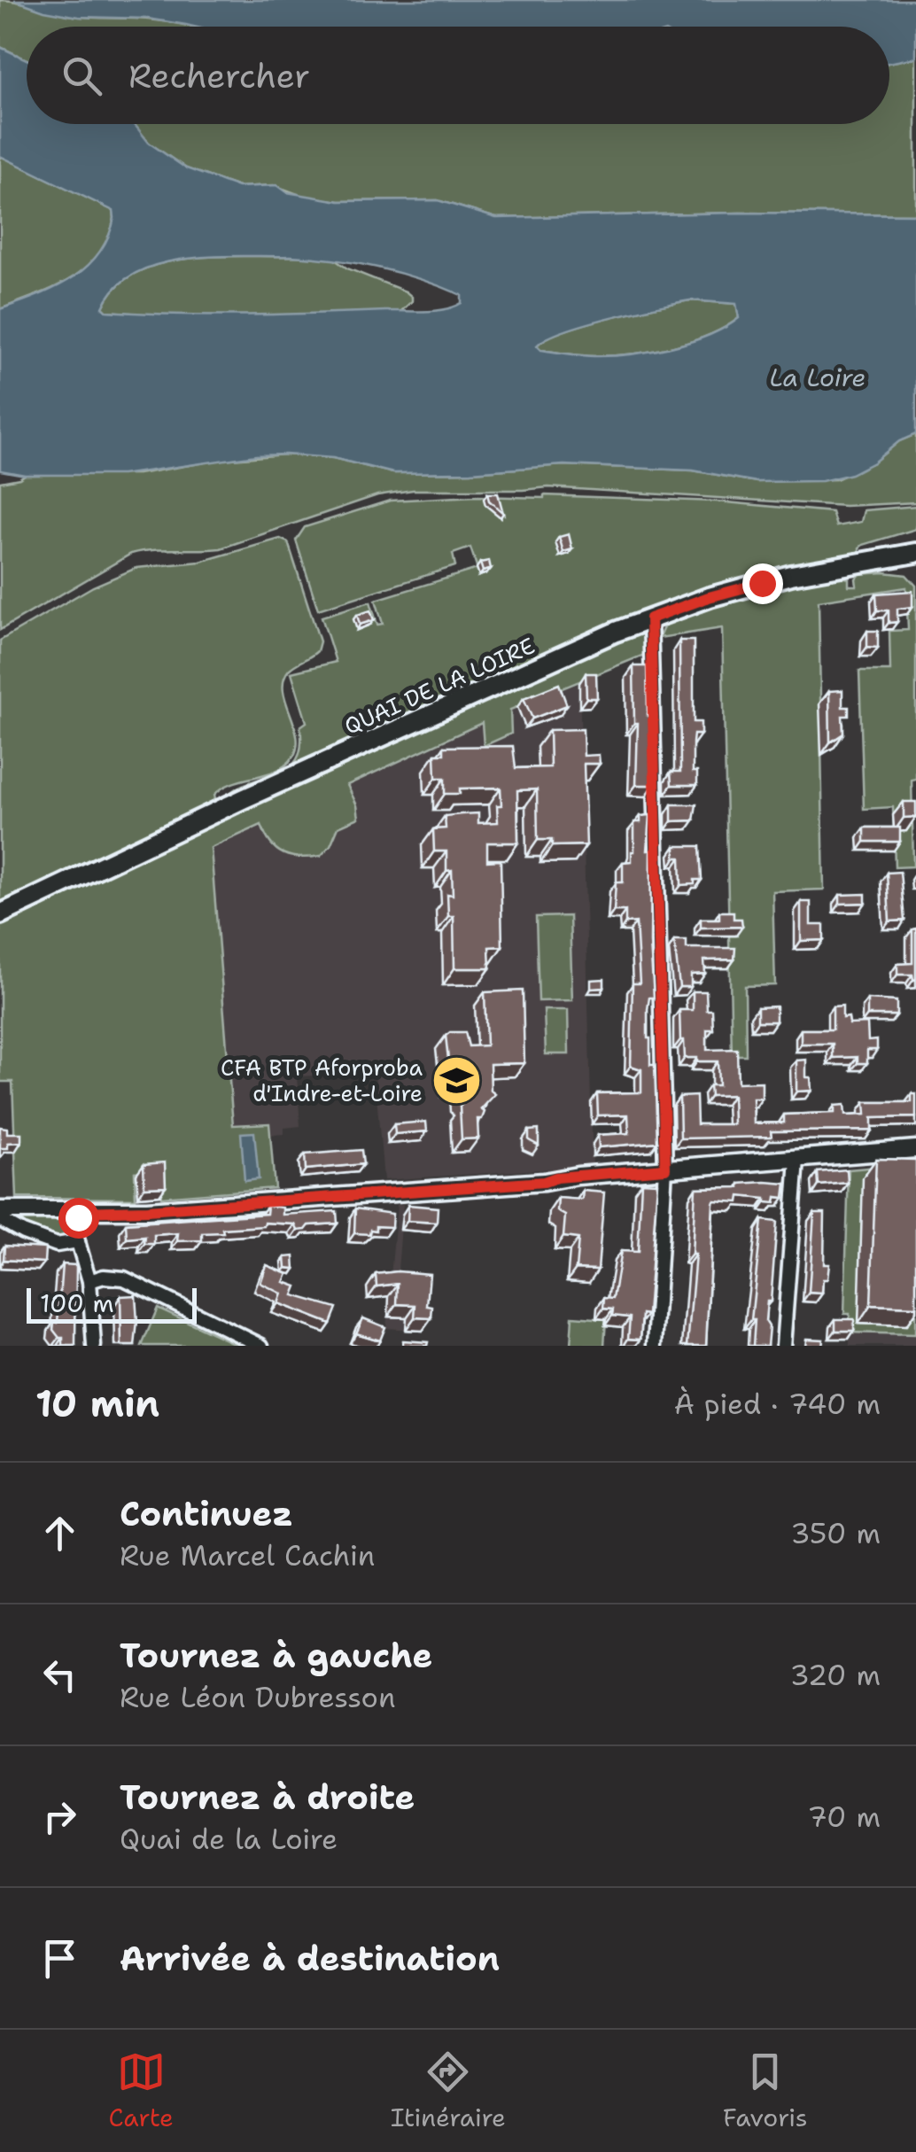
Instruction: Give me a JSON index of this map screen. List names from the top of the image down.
{
  "streets": {
    "main road": ["QUAI DE LA LOIRE"]
  },
  "water": ["La Loire"],
  "places": {
    "school or university": ["CFA BTP Aforproba d'Indre-et-Loire"]
  },
  "scale_bar": "100 m",
  "page": {
    "search": "Rechercher",
    "scale": "100 m",
    "heading": ["10 min", "À pied · 740 m"],
    "list": [
      ["Continuez", "Rue Marcel Cachin", "350 m"],
      ["Tournez à gauche", "Rue Léon Dubresson", "320 m"],
      ["Tournez à droite", "Quai de la Loire", "70 m"],
      "Arrivée à destination"
    ],
    "nav": ["Carte", "Itinéraire", "Favoris"]
  }
}
